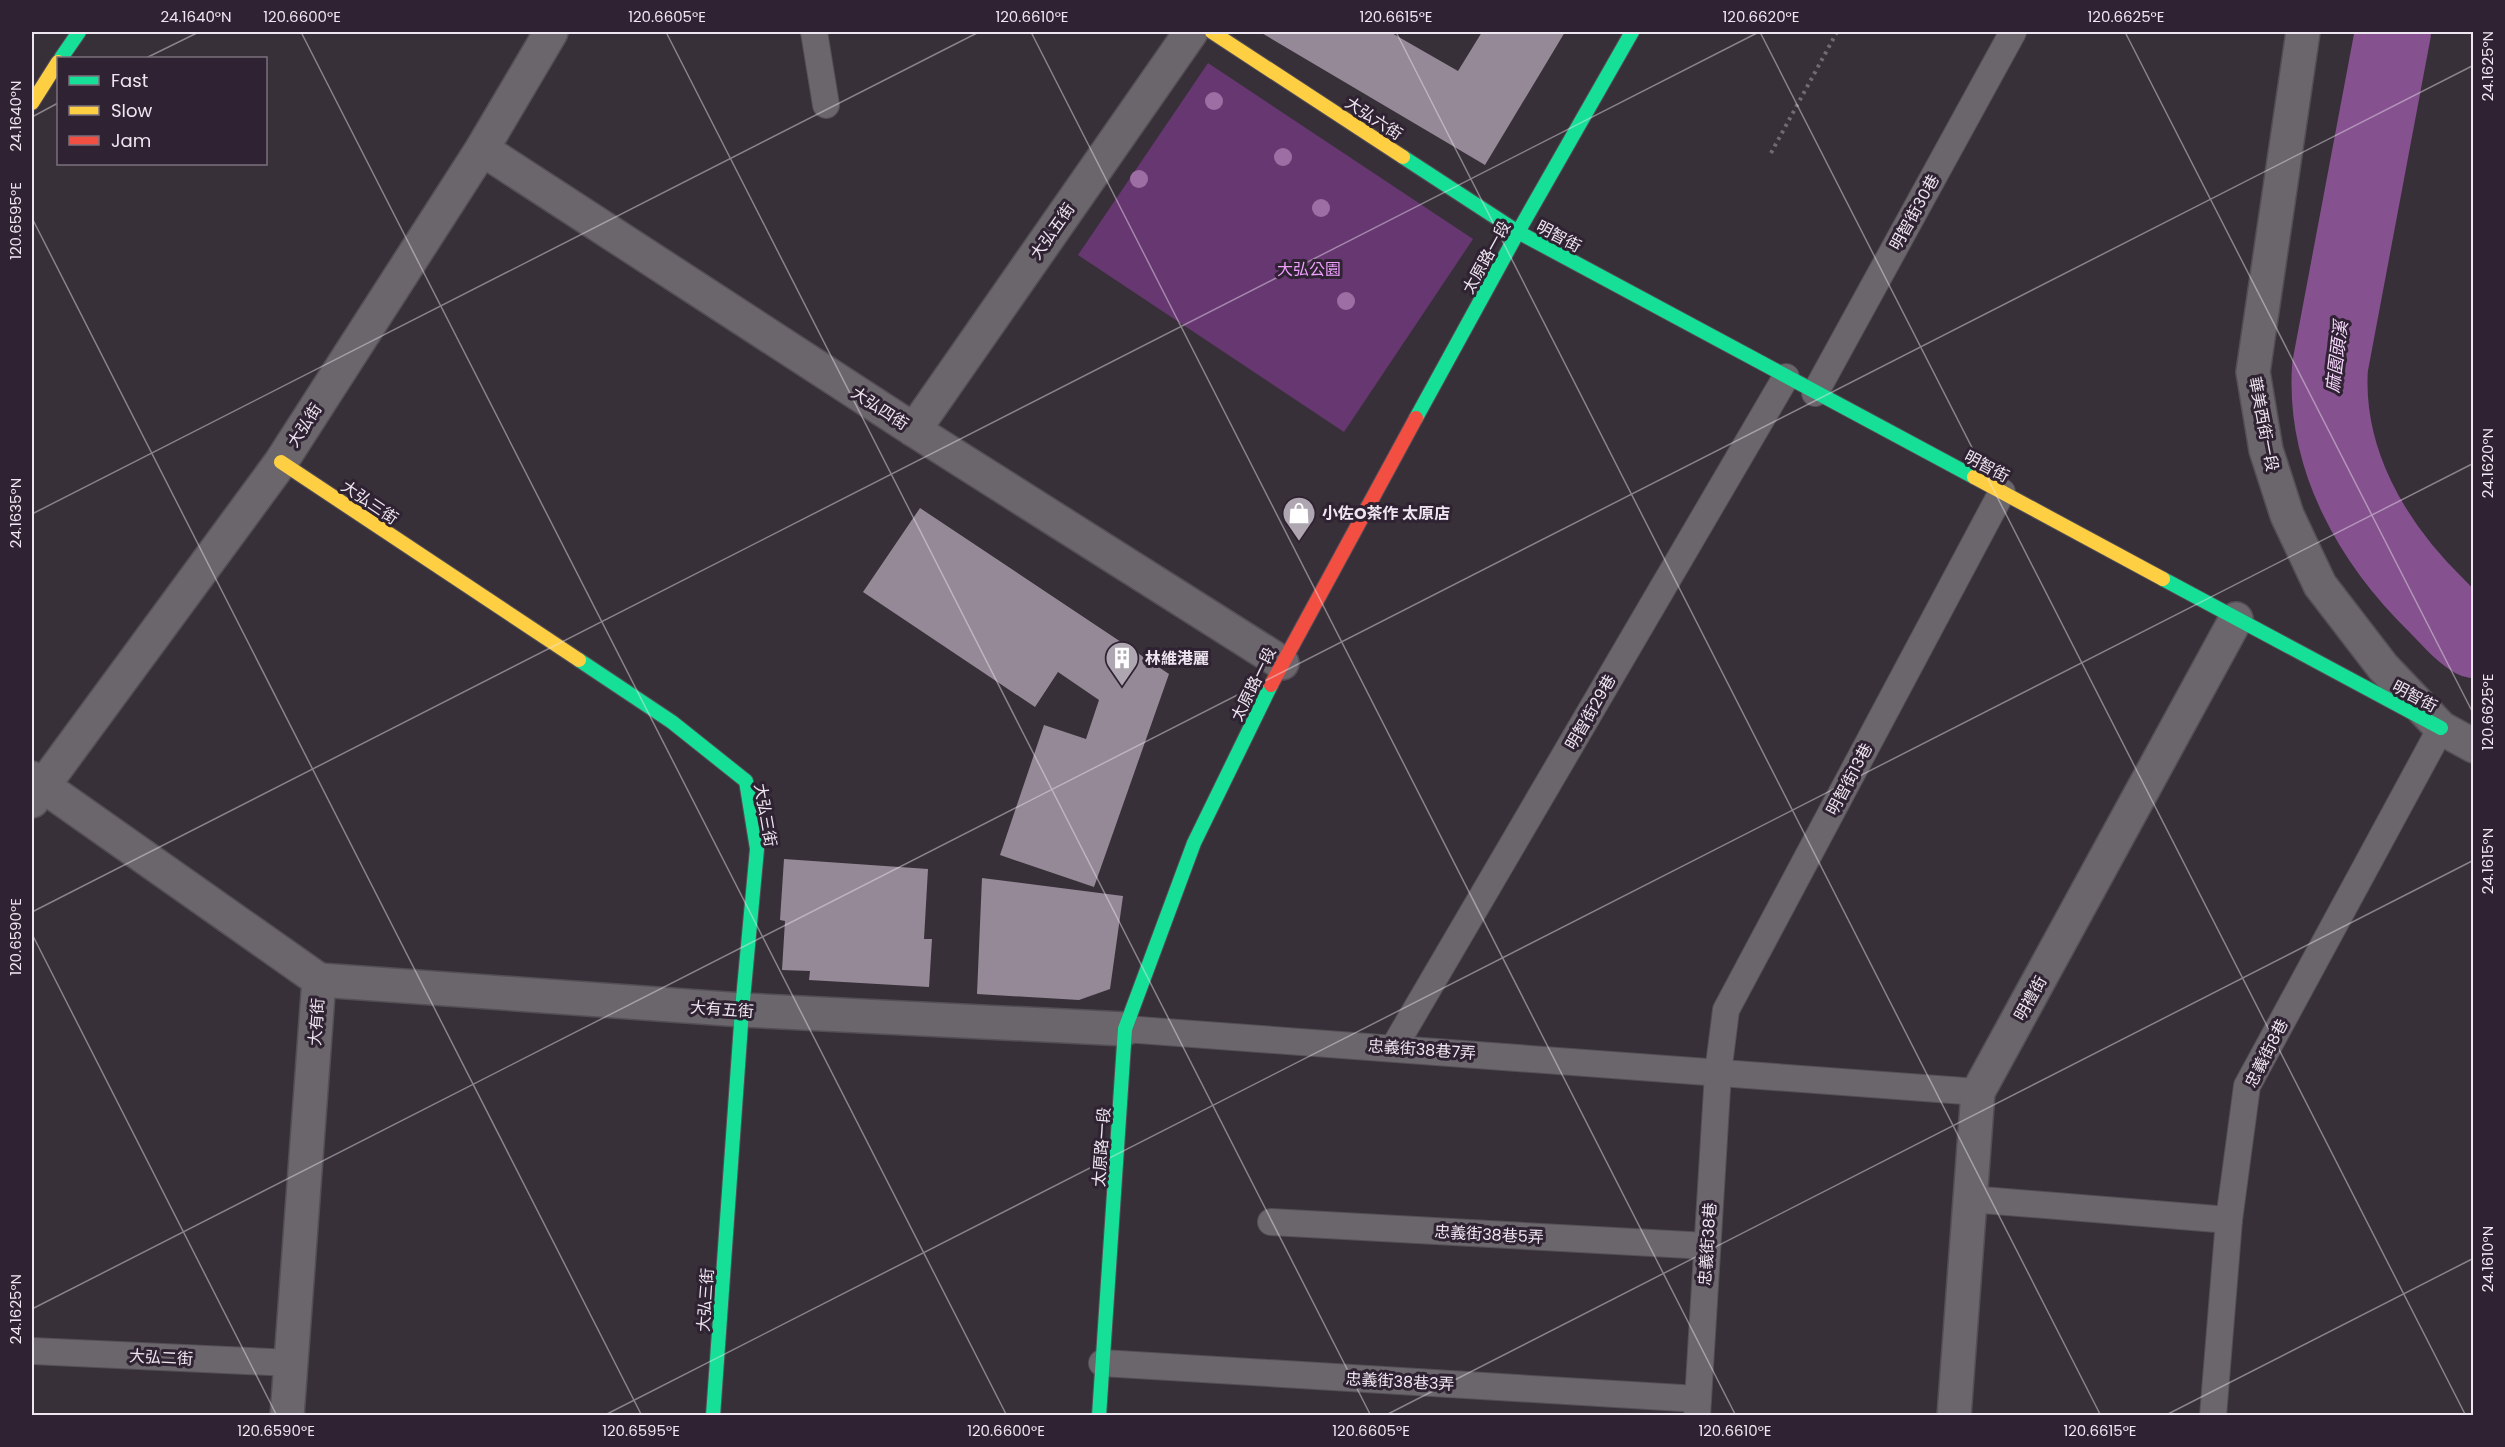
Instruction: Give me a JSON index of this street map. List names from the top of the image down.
{
  "streets": {
    "street": [
      "大弘六街",
      "大弘五街",
      "明智街",
      "太原路一段",
      "大弘四街",
      "華美西街一段",
      "大弘街",
      "大弘三街",
      "明禮街",
      "大有五街",
      "大有街"
    ],
    "lane": [
      "明智街30巷",
      "明智街29巷",
      "明智街13巷",
      "忠義街38巷7弄",
      "忠義街8巷",
      "忠義街38巷5弄",
      "忠義街38巷",
      "大弘二街",
      "忠義街38巷3弄"
    ]
  },
  "crossings": [
    ["大弘六街", "明智街"],
    ["大弘六街", "太原路一段"],
    ["明智街30巷", "明智街"],
    ["大弘五街", "大弘四街"],
    ["明智街", "太原路一段"],
    ["明智街", "華美西街一段"],
    ["明智街", "明智街29巷"],
    ["明智街", "明智街13巷"],
    ["明智街", "明禮街"],
    ["明智街", "忠義街8巷"],
    ["太原路一段", "大弘四街"],
    ["太原路一段", "大有五街"],
    ["太原路一段", "忠義街38巷7弄"],
    ["太原路一段", "忠義街38巷3弄"],
    ["大弘四街", "大弘街"],
    ["華美西街一段", "忠義街8巷"],
    ["大弘街", "大弘三街"],
    ["大弘街", "大有街"],
    ["大弘三街", "大有五街"],
    ["明智街29巷", "忠義街38巷7弄"],
    ["明智街13巷", "忠義街38巷7弄"],
    ["明智街13巷", "忠義街38巷"],
    ["明禮街", "忠義街38巷7弄"],
    ["大有五街", "大有街"],
    ["大有五街", "忠義街38巷7弄"],
    ["大有街", "大弘二街"],
    ["忠義街38巷7弄", "忠義街38巷"],
    ["忠義街38巷5弄", "忠義街38巷"],
    ["忠義街38巷", "忠義街38巷3弄"]
  ],
  "water": ["麻園頭溪"],
  "parks": ["大弘公園"],
  "places": {
    "shop": ["小佐O茶作 太原店"],
    "building": ["林維港麗"]
  },
  "legend": ["Fast", "Slow", "Jam"],
  "coordinates": [
    "24.1640°N",
    "120.6600°E",
    "120.6605°E",
    "120.6610°E",
    "120.6615°E",
    "120.6620°E",
    "120.6625°E",
    "24.1625°N",
    "120.6595°E",
    "24.1620°N",
    "24.1635°N",
    "24.1615°N",
    "120.6590°E",
    "24.1610°N"
  ]
}
